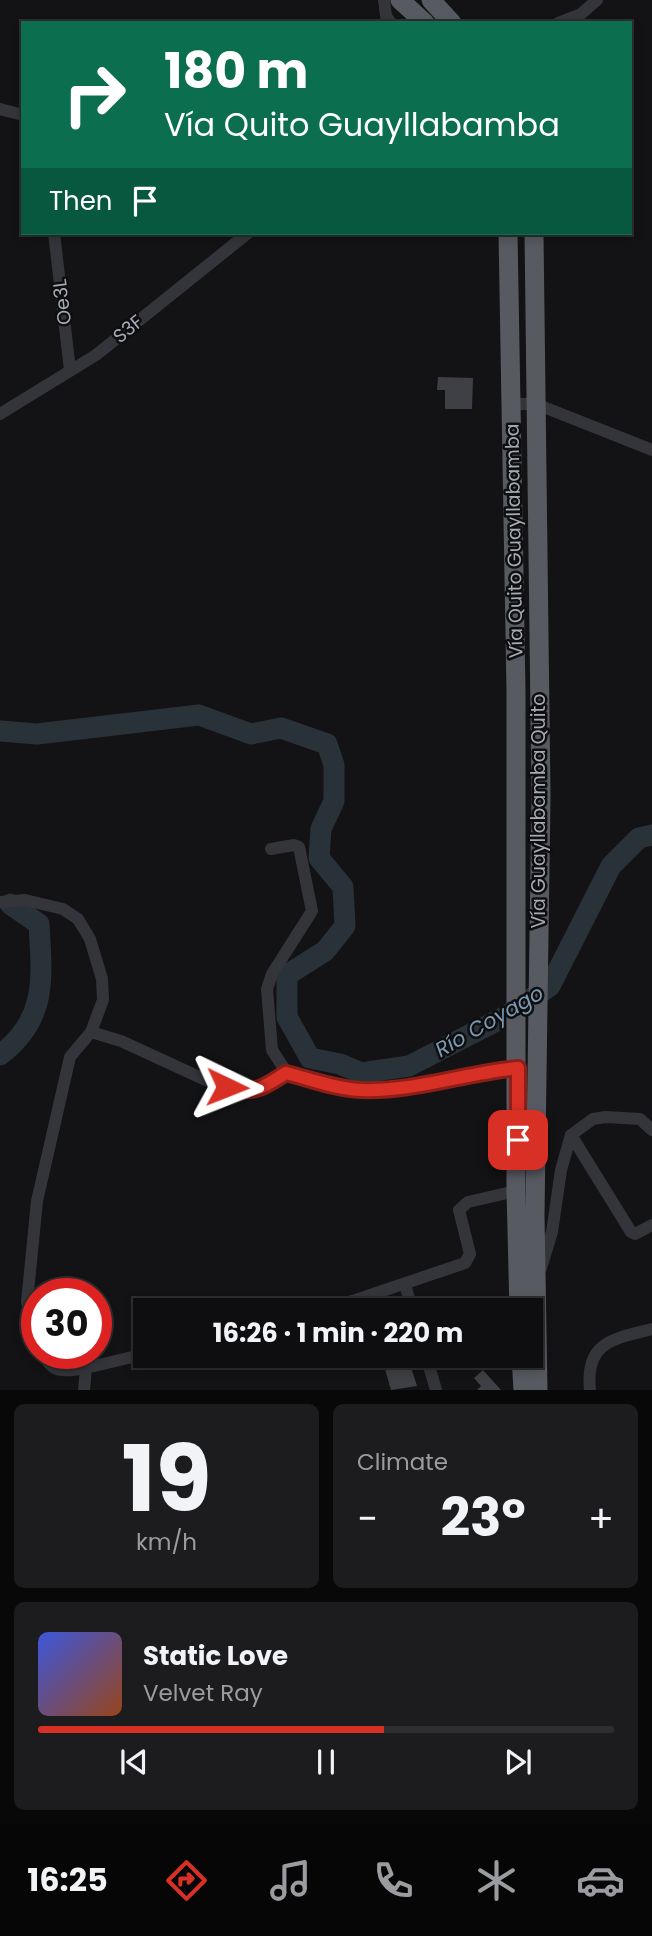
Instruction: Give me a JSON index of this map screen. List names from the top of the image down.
{
  "streets": {
    "highway": ["Vía Quito Guayllabamba", "Vía Guayllabamba Quito"],
    "street": ["Oe3L", "S3F"]
  },
  "crossings": [
    ["Oe3L", "S3F"]
  ],
  "water": ["Río Coyago"],
  "page": {
    "turn": ["180 m", "Vía Quito Guayllabamba"],
    "then": "Then",
    "limit": "30",
    "trip": "16:26 · 1 min · 220 m",
    "tile": [
      ["19", "km/h"],
      "Climate"
    ],
    "heat": ["−", "23°", "+"],
    "song": ["Static Love", "Velvet Ray"],
    "tabs": "16:25"
  }
}
